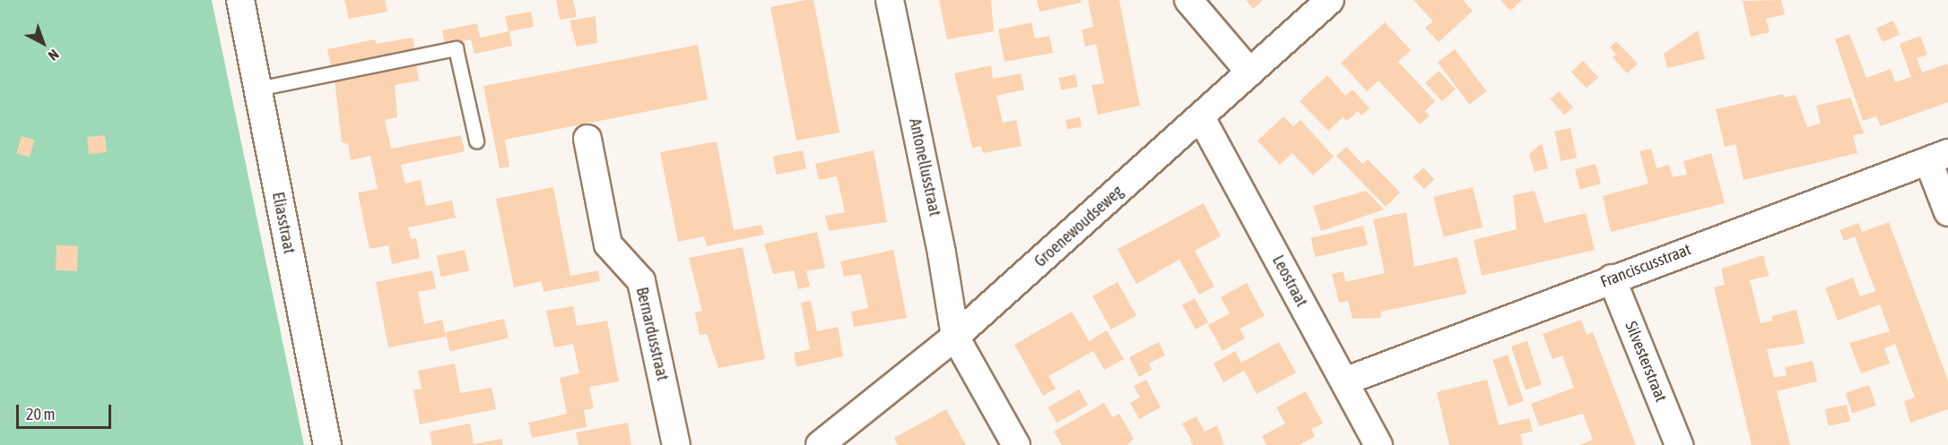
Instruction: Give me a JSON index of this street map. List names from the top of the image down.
{
  "streets": {
    "street": [
      "Antonellusstraat",
      "Eliasstraat",
      "Groenewoudseweg",
      "Franciscusstraat",
      "Leostraat",
      "Bernardusstraat",
      "Silvesterstraat"
    ]
  },
  "crossings": [
    ["Antonellusstraat", "Groenewoudseweg"],
    ["Groenewoudseweg", "Leostraat"],
    ["Franciscusstraat", "Leostraat"],
    ["Franciscusstraat", "Silvesterstraat"]
  ],
  "scale_bar": "20 m",
  "north": "bottom right"
}
